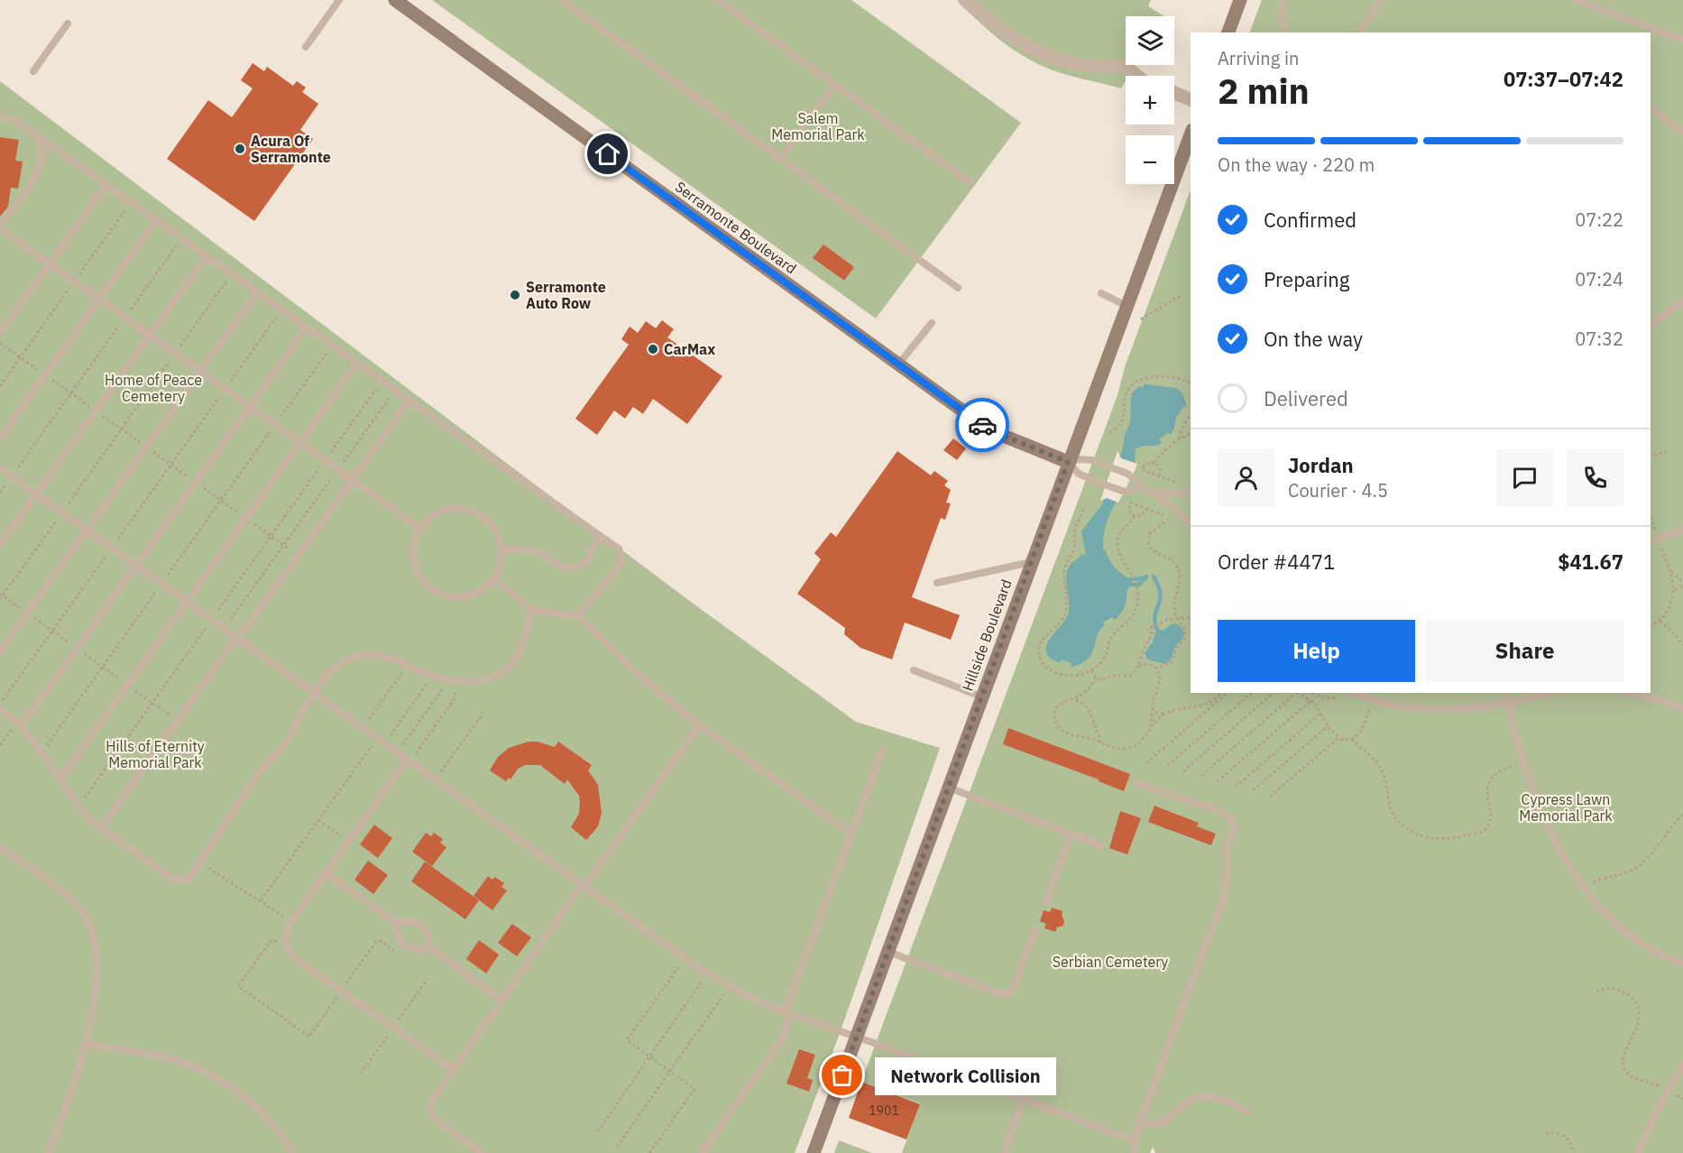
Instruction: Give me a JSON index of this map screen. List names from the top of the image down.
{
  "streets": {
    "main road": ["Serramonte Boulevard", "Hillside Boulevard"]
  },
  "crossings": [
    ["Serramonte Boulevard", "Hillside Boulevard"]
  ],
  "parks": [
    "Salem Memorial Park",
    "Home of Peace Cemetery",
    "Hills of Eternity Memorial Park",
    "Cypress Lawn Memorial Park",
    "Serbian Cemetery"
  ],
  "places": [
    "Acura Of Serramonte",
    "Serramonte Auto Row",
    "CarMax",
    "Network Collision"
  ],
  "house_numbers": ["1901"],
  "page": {
    "map_buttons": ["+", "−"],
    "heading": ["2 min", "Arriving in", "07:37–07:42"],
    "panel": [
      "Jordan",
      "Courier · 4.5",
      "Order #4471",
      "$41.67"
    ],
    "bar": "On the way · 220 m",
    "list": [
      ["Confirmed", "07:22"],
      ["Preparing", "07:24"],
      ["On the way", "07:32"],
      "Delivered"
    ],
    "buttons": ["Help", "Share"],
    "bubble": "Network Collision"
  }
}
